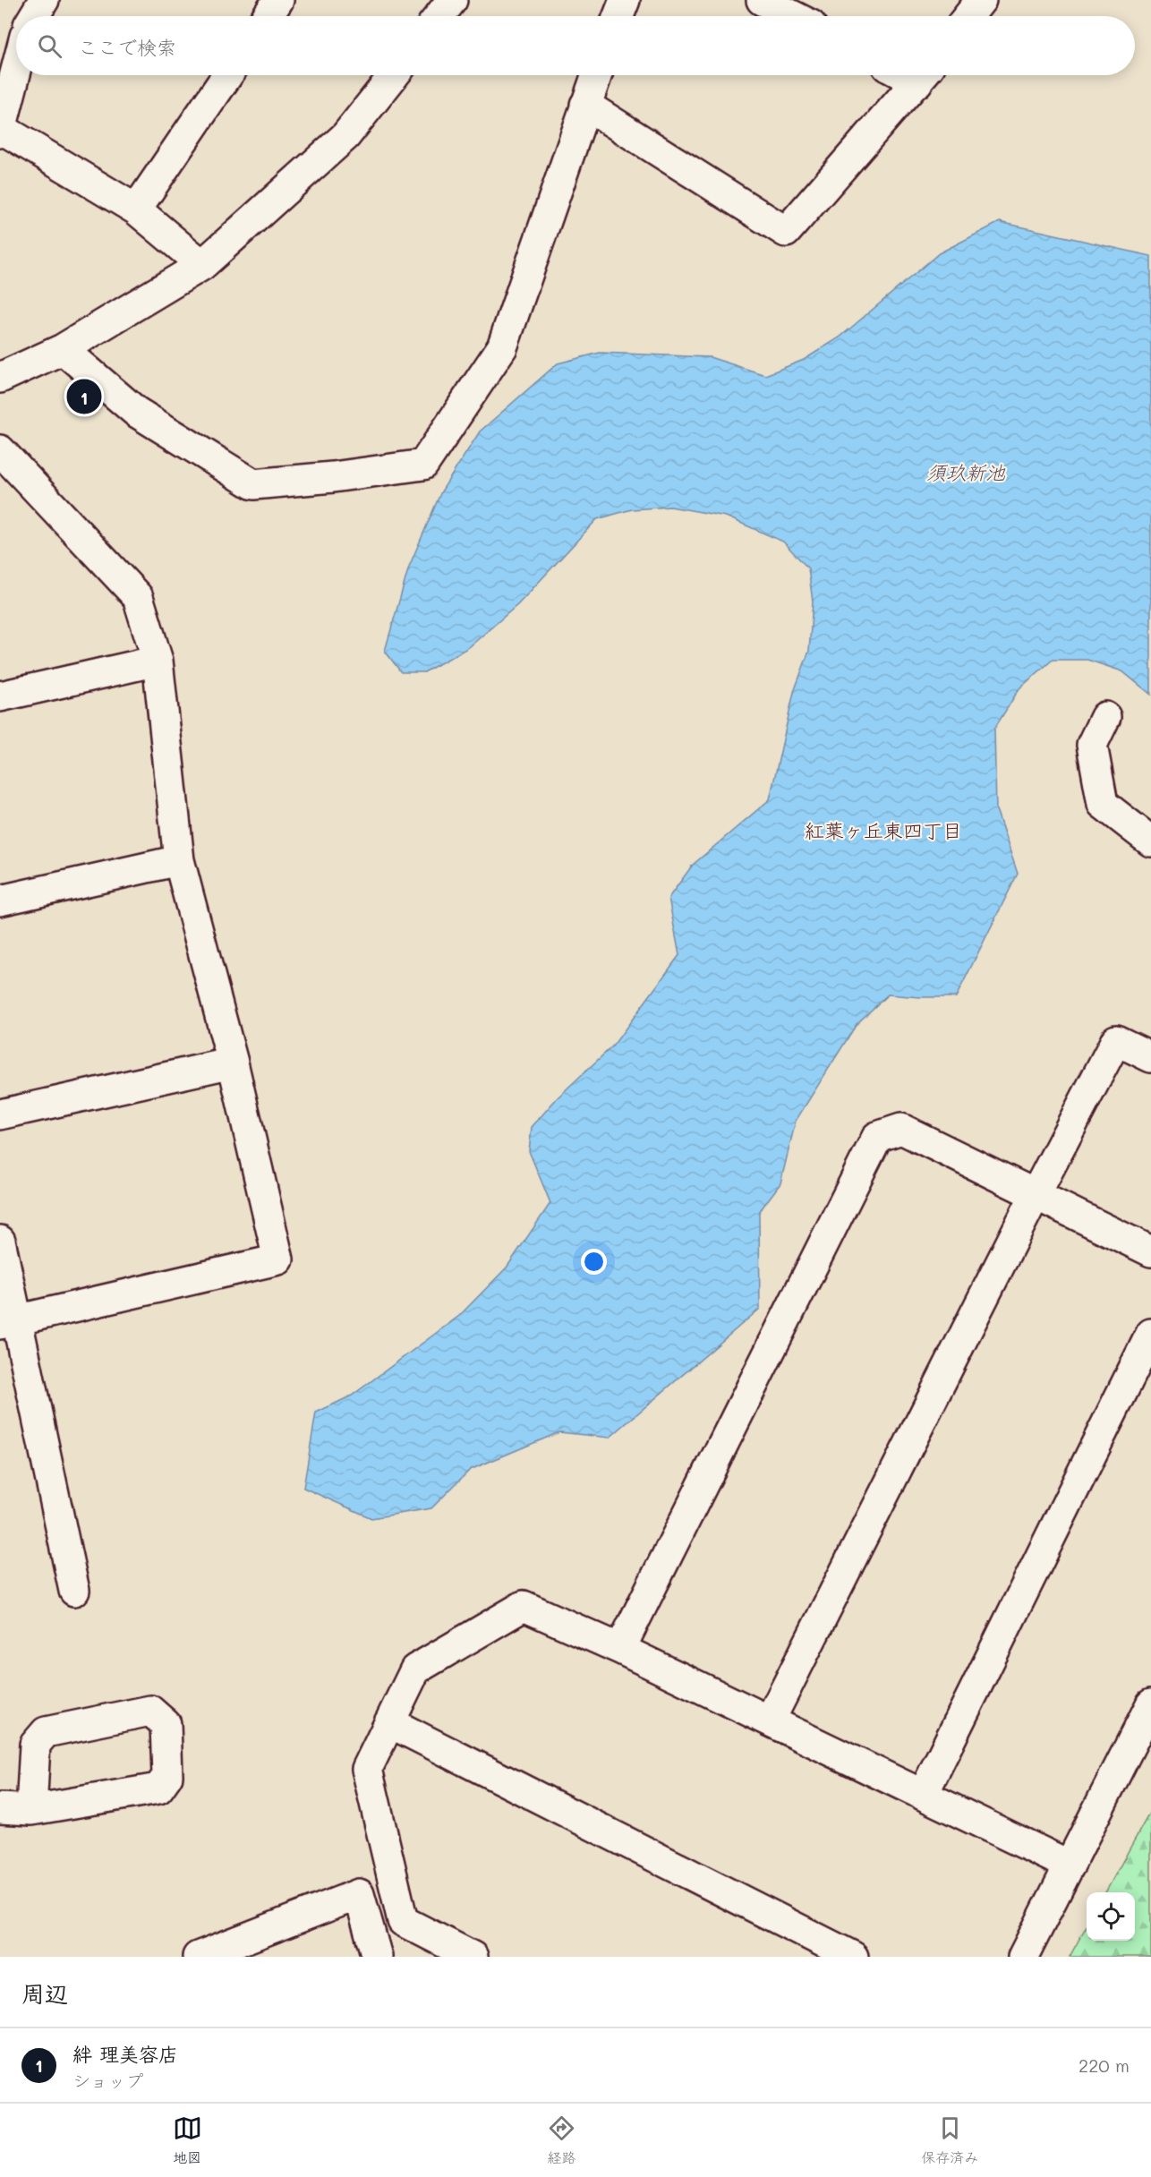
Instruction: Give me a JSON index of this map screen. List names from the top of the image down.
{
  "districts": ["紅葉ヶ丘東四丁目"],
  "water": ["須玖新池"],
  "page": {
    "search": "ここで検索",
    "pins": "1",
    "heading": "周辺",
    "list": [
      {
        "mark": "1",
        "name": "絆 理美容店",
        "note": "ショップ",
        "value": "220 m"
      }
    ],
    "nav": ["地図", "経路", "保存済み"]
  }
}
